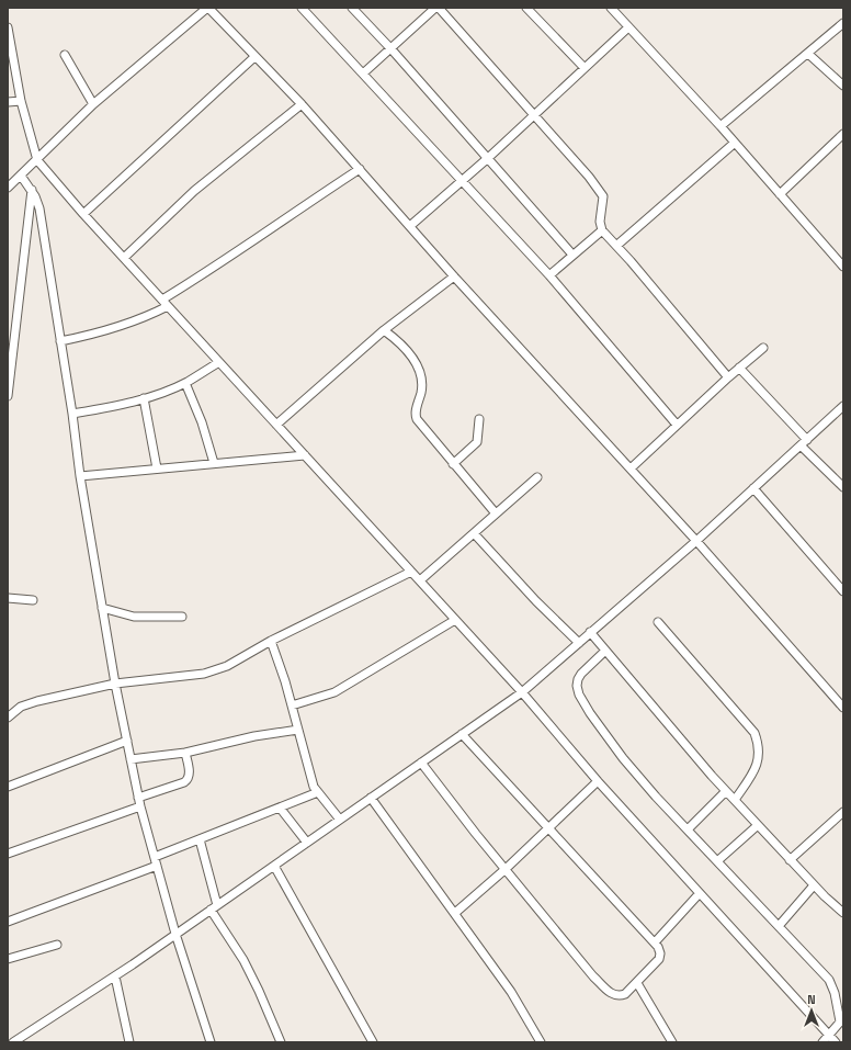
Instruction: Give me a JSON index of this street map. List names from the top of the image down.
{
  "north": "top"
}
